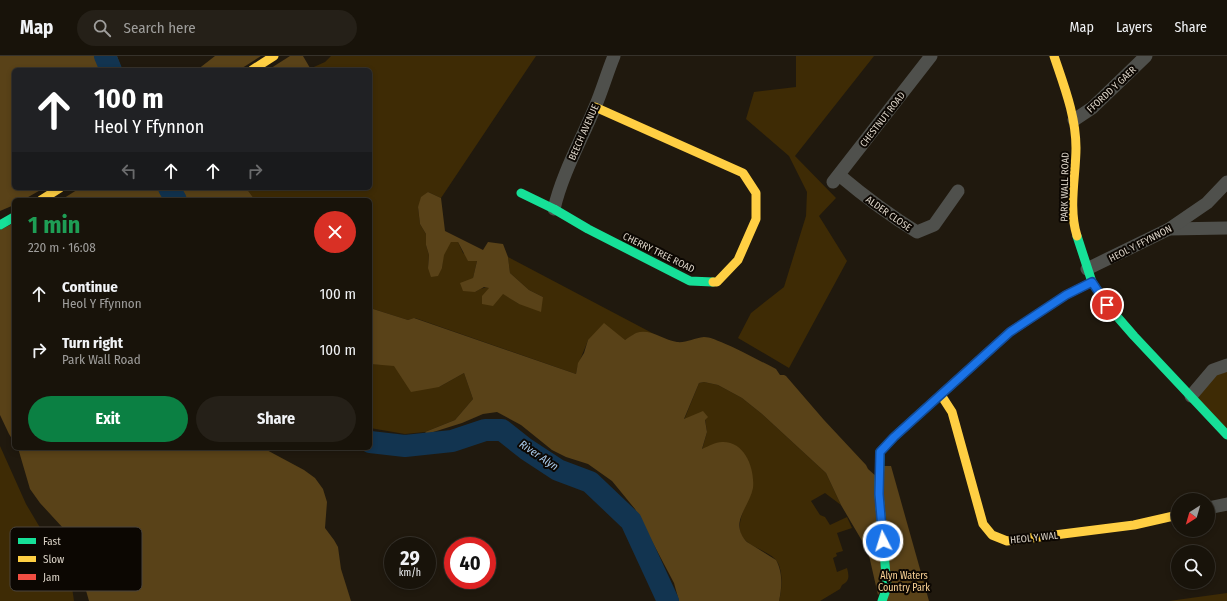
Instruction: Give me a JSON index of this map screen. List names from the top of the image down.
{
  "streets": {
    "street": [
      "FFORDD Y GAER",
      "CHESTNUT ROAD",
      "BEECH AVENUE",
      "PARK WALL ROAD",
      "ALDER CLOSE",
      "HEOL Y FFYNNON",
      "CHERRY TREE ROAD",
      "HEOL Y WAL"
    ]
  },
  "crossings": [
    ["FFORDD Y GAER", "PARK WALL ROAD"],
    ["CHESTNUT ROAD", "ALDER CLOSE"],
    ["BEECH AVENUE", "CHERRY TREE ROAD"],
    ["PARK WALL ROAD", "HEOL Y FFYNNON"]
  ],
  "water": ["River Alyn"],
  "parks": ["Alyn Waters Country Park"],
  "legend": ["Fast", "Slow", "Jam"],
  "north": "bottom left",
  "page": {
    "header": "Map",
    "search": "Search here",
    "nav": ["Map", "Layers", "Share"],
    "turn": ["100 m", "Heol Y Ffynnon"],
    "heading": ["1 min", "220 m · 16:08"],
    "list": [
      {
        "name": "Continue",
        "note": "Heol Y Ffynnon",
        "value": "100 m"
      },
      {
        "name": "Turn right",
        "note": "Park Wall Road",
        "value": "100 m"
      }
    ],
    "buttons": ["Exit", "Share"],
    "speed": "29 km/h",
    "limit": "40"
  }
}
